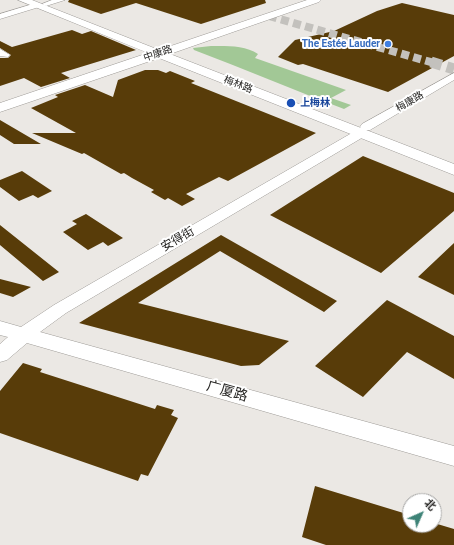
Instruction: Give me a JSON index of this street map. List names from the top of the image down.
{
  "streets": {
    "main road": ["中康路", "梅林路"],
    "street": ["梅康路", "安得街", "广厦路"]
  },
  "crossings": [
    ["中康路", "梅林路"],
    ["梅林路", "梅康路"],
    ["梅林路", "安得街"],
    ["梅康路", "安得街"],
    ["安得街", "广厦路"]
  ],
  "places": ["The Estée Lauder", "上梅林"],
  "north": "top right"
}
